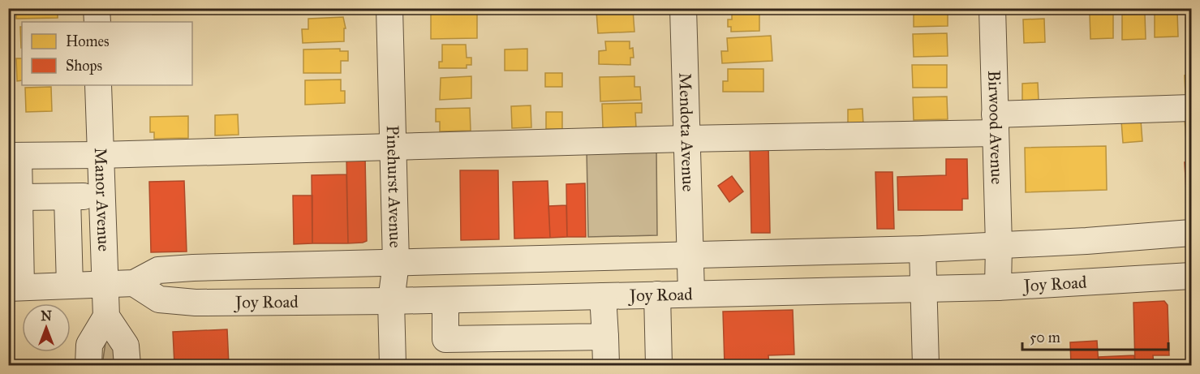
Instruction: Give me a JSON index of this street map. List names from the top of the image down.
{
  "streets": {
    "street": [
      "Birwood Avenue",
      "Mendota Avenue",
      "Pinehurst Avenue",
      "Manor Avenue",
      "Joy Road"
    ]
  },
  "crossings": [
    ["Birwood Avenue", "Joy Road"],
    ["Mendota Avenue", "Joy Road"],
    ["Pinehurst Avenue", "Joy Road"],
    ["Manor Avenue", "Joy Road"]
  ],
  "legend": ["Homes", "Shops"],
  "scale_bar": "50 m",
  "north": "top"
}
